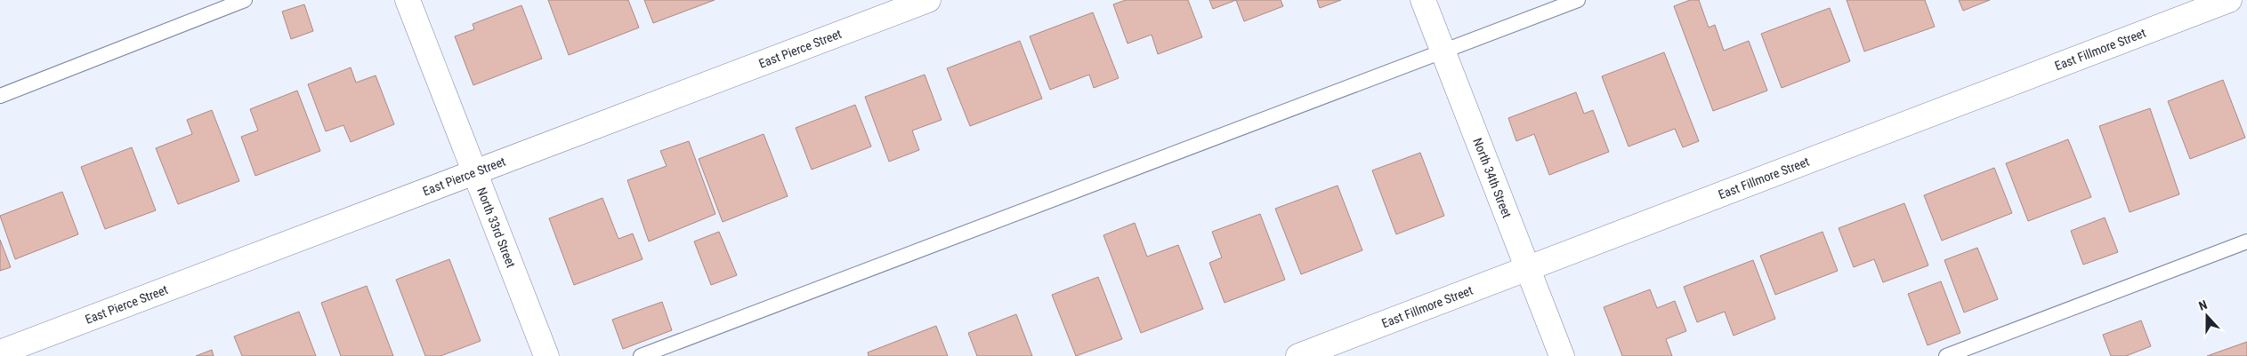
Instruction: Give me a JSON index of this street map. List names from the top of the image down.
{
  "streets": {
    "street": [
      "East Pierce Street",
      "East Fillmore Street",
      "North 34th Street",
      "North 33rd Street"
    ]
  },
  "crossings": [
    ["East Pierce Street", "North 33rd Street"],
    ["East Fillmore Street", "North 34th Street"]
  ],
  "north": "top"
}
